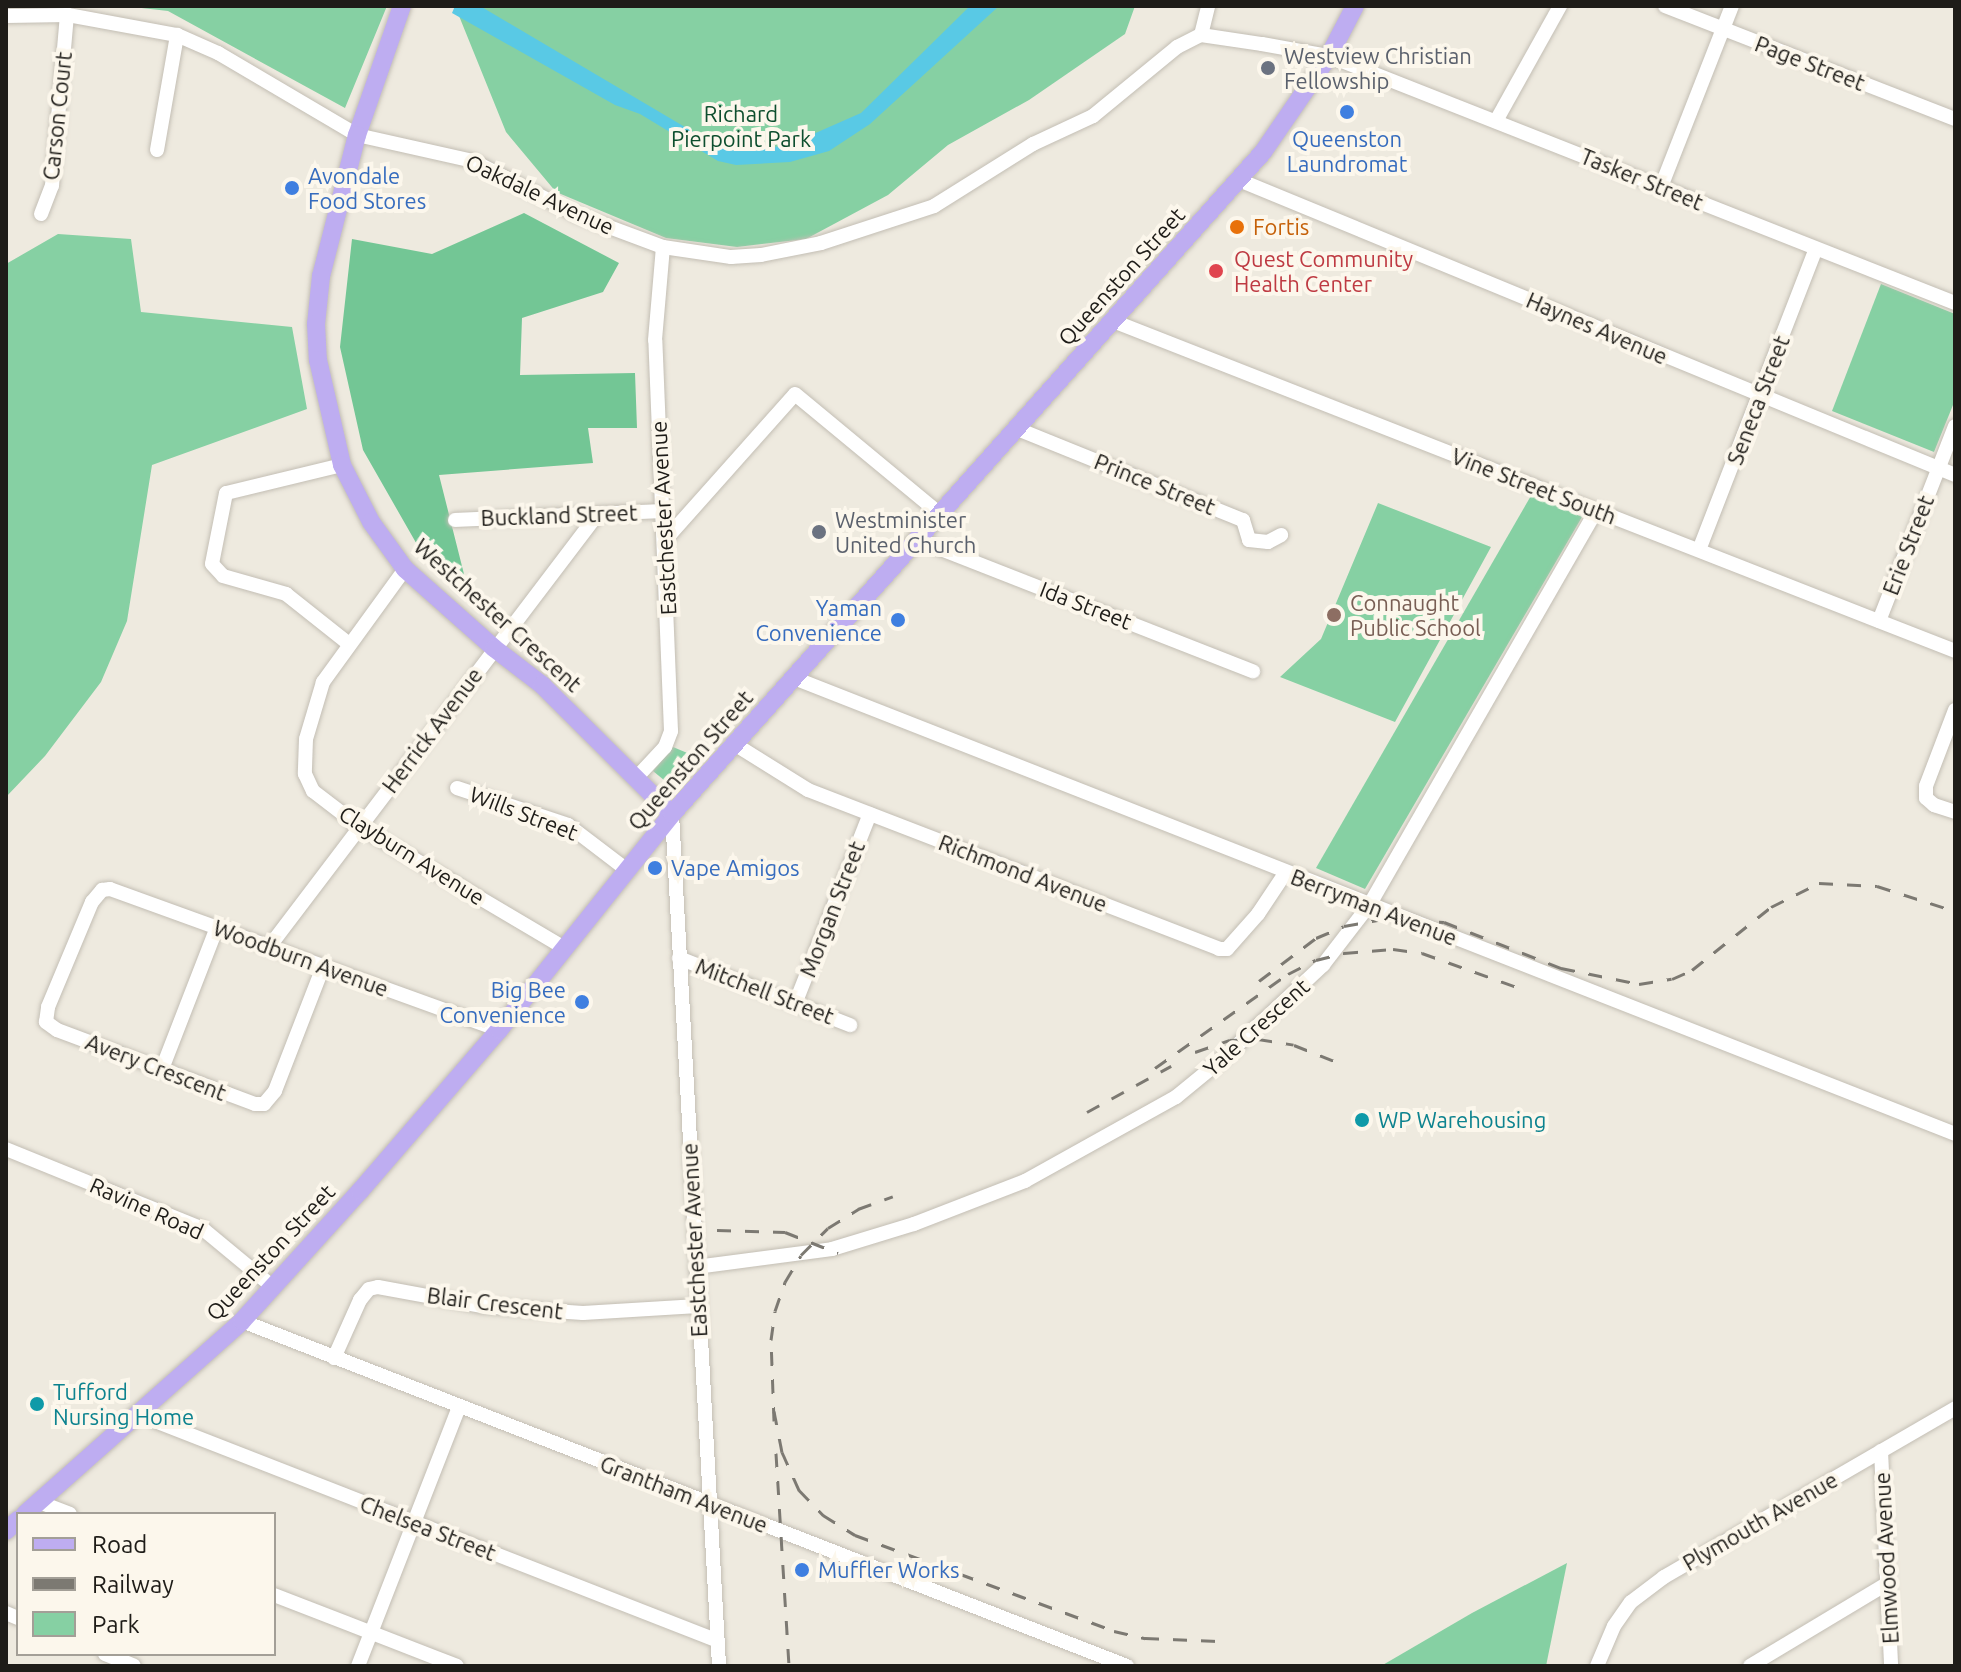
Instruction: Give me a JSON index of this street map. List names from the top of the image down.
{
  "streets": {
    "main road": ["Queenston Street", "Westchester Crescent"],
    "street": [
      "Page Street",
      "Carson Court",
      "Tasker Street",
      "Oakdale Avenue",
      "Haynes Avenue",
      "Seneca Street",
      "Prince Street",
      "Vine Street South",
      "Buckland Street",
      "Eastchester Avenue",
      "Erie Street",
      "Ida Street",
      "Herrick Avenue",
      "Wills Street",
      "Clayburn Avenue",
      "Richmond Avenue",
      "Berryman Avenue",
      "Morgan Street",
      "Woodburn Avenue",
      "Mitchell Street",
      "Yale Crescent",
      "Avery Crescent",
      "Ravine Road",
      "Blair Crescent",
      "Grantham Avenue",
      "Plymouth Avenue",
      "Chelsea Street",
      "Elmwood Avenue"
    ]
  },
  "crossings": [
    ["Carson Court", "Oakdale Avenue"],
    ["Tasker Street", "Queenston Street"],
    ["Tasker Street", "Seneca Street"],
    ["Oakdale Avenue", "Eastchester Avenue"],
    ["Oakdale Avenue", "Westchester Crescent"],
    ["Queenston Street", "Haynes Avenue"],
    ["Queenston Street", "Prince Street"],
    ["Queenston Street", "Vine Street South"],
    ["Queenston Street", "Eastchester Avenue"],
    ["Queenston Street", "Ida Street"],
    ["Queenston Street", "Westchester Crescent"],
    ["Queenston Street", "Wills Street"],
    ["Queenston Street", "Clayburn Avenue"],
    ["Queenston Street", "Richmond Avenue"],
    ["Queenston Street", "Berryman Avenue"],
    ["Queenston Street", "Woodburn Avenue"],
    ["Queenston Street", "Ravine Road"],
    ["Queenston Street", "Grantham Avenue"],
    ["Queenston Street", "Chelsea Street"],
    ["Haynes Avenue", "Seneca Street"],
    ["Haynes Avenue", "Erie Street"],
    ["Seneca Street", "Vine Street South"],
    ["Vine Street South", "Erie Street"],
    ["Vine Street South", "Yale Crescent"],
    ["Buckland Street", "Eastchester Avenue"],
    ["Buckland Street", "Herrick Avenue"],
    ["Eastchester Avenue", "Westchester Crescent"],
    ["Eastchester Avenue", "Mitchell Street"],
    ["Eastchester Avenue", "Yale Crescent"],
    ["Eastchester Avenue", "Blair Crescent"],
    ["Eastchester Avenue", "Grantham Avenue"],
    ["Eastchester Avenue", "Chelsea Street"],
    ["Westchester Crescent", "Herrick Avenue"],
    ["Westchester Crescent", "Clayburn Avenue"],
    ["Herrick Avenue", "Clayburn Avenue"],
    ["Herrick Avenue", "Woodburn Avenue"],
    ["Richmond Avenue", "Berryman Avenue"],
    ["Richmond Avenue", "Morgan Street"],
    ["Berryman Avenue", "Yale Crescent"],
    ["Morgan Street", "Mitchell Street"],
    ["Woodburn Avenue", "Avery Crescent"],
    ["Blair Crescent", "Grantham Avenue"],
    ["Plymouth Avenue", "Elmwood Avenue"]
  ],
  "parks": ["Richard Pierpoint Park"],
  "places": [
    "Westview Christian Fellowship",
    "Queenston Laundromat",
    "Avondale Food Stores",
    "Fortis",
    "Quest Community Health Center",
    "Westminister United Church",
    "Connaught Public School",
    "Yaman Convenience",
    "Vape Amigos",
    "Big Bee Convenience",
    "WP Warehousing",
    "Tufford Nursing Home",
    "Muffler Works"
  ],
  "legend": ["Road", "Railway", "Park"]
}
